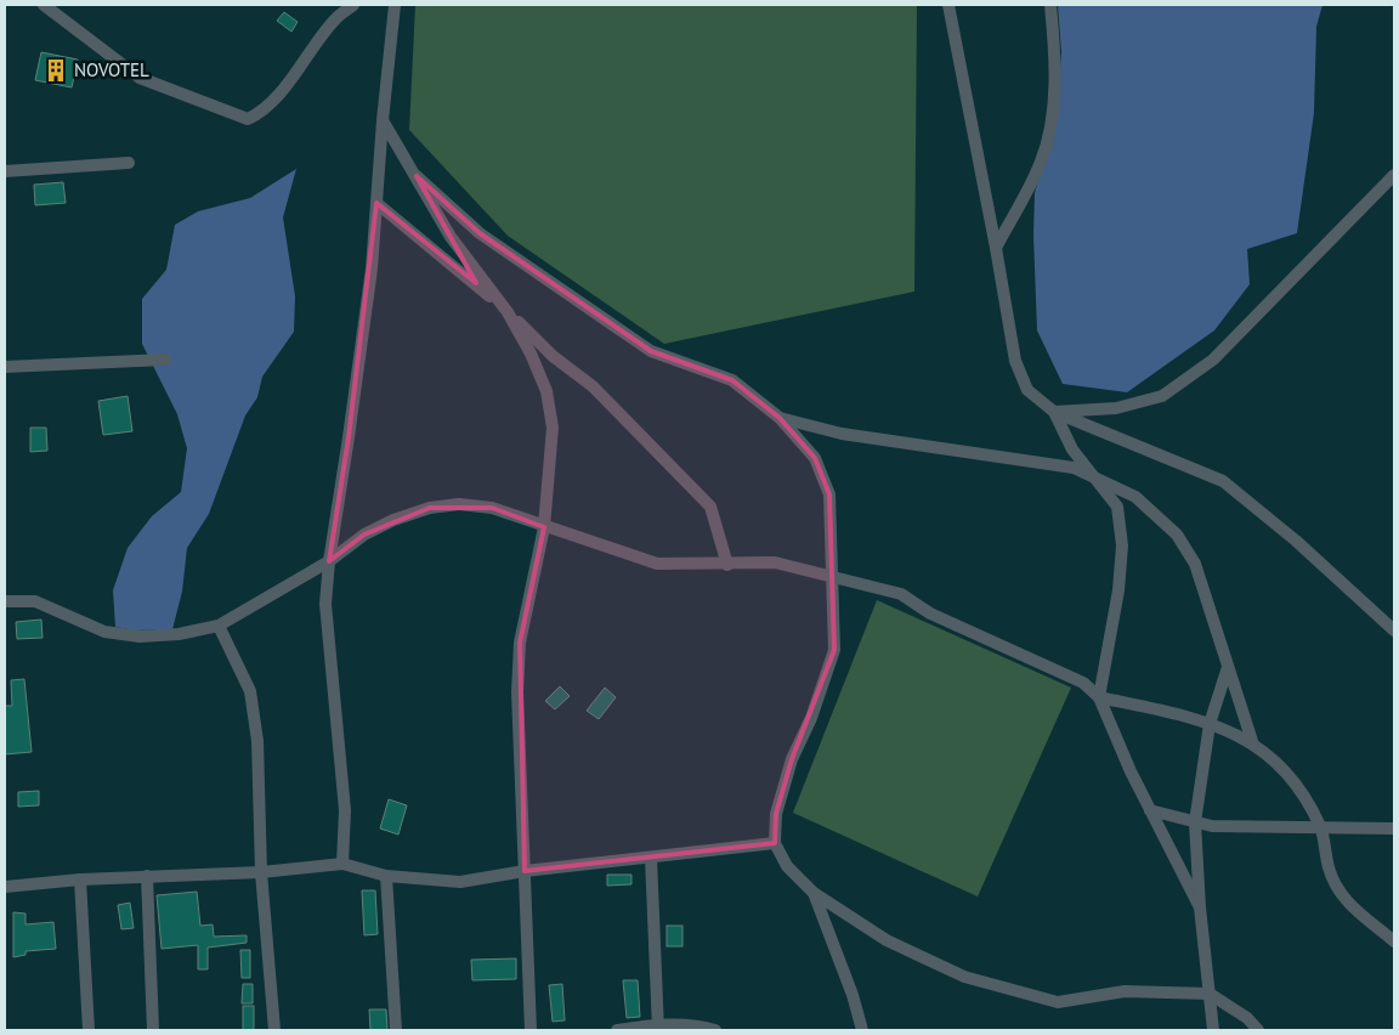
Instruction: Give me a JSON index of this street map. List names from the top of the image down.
{
  "places": {
    "building": ["NOVOTEL"]
  }
}
